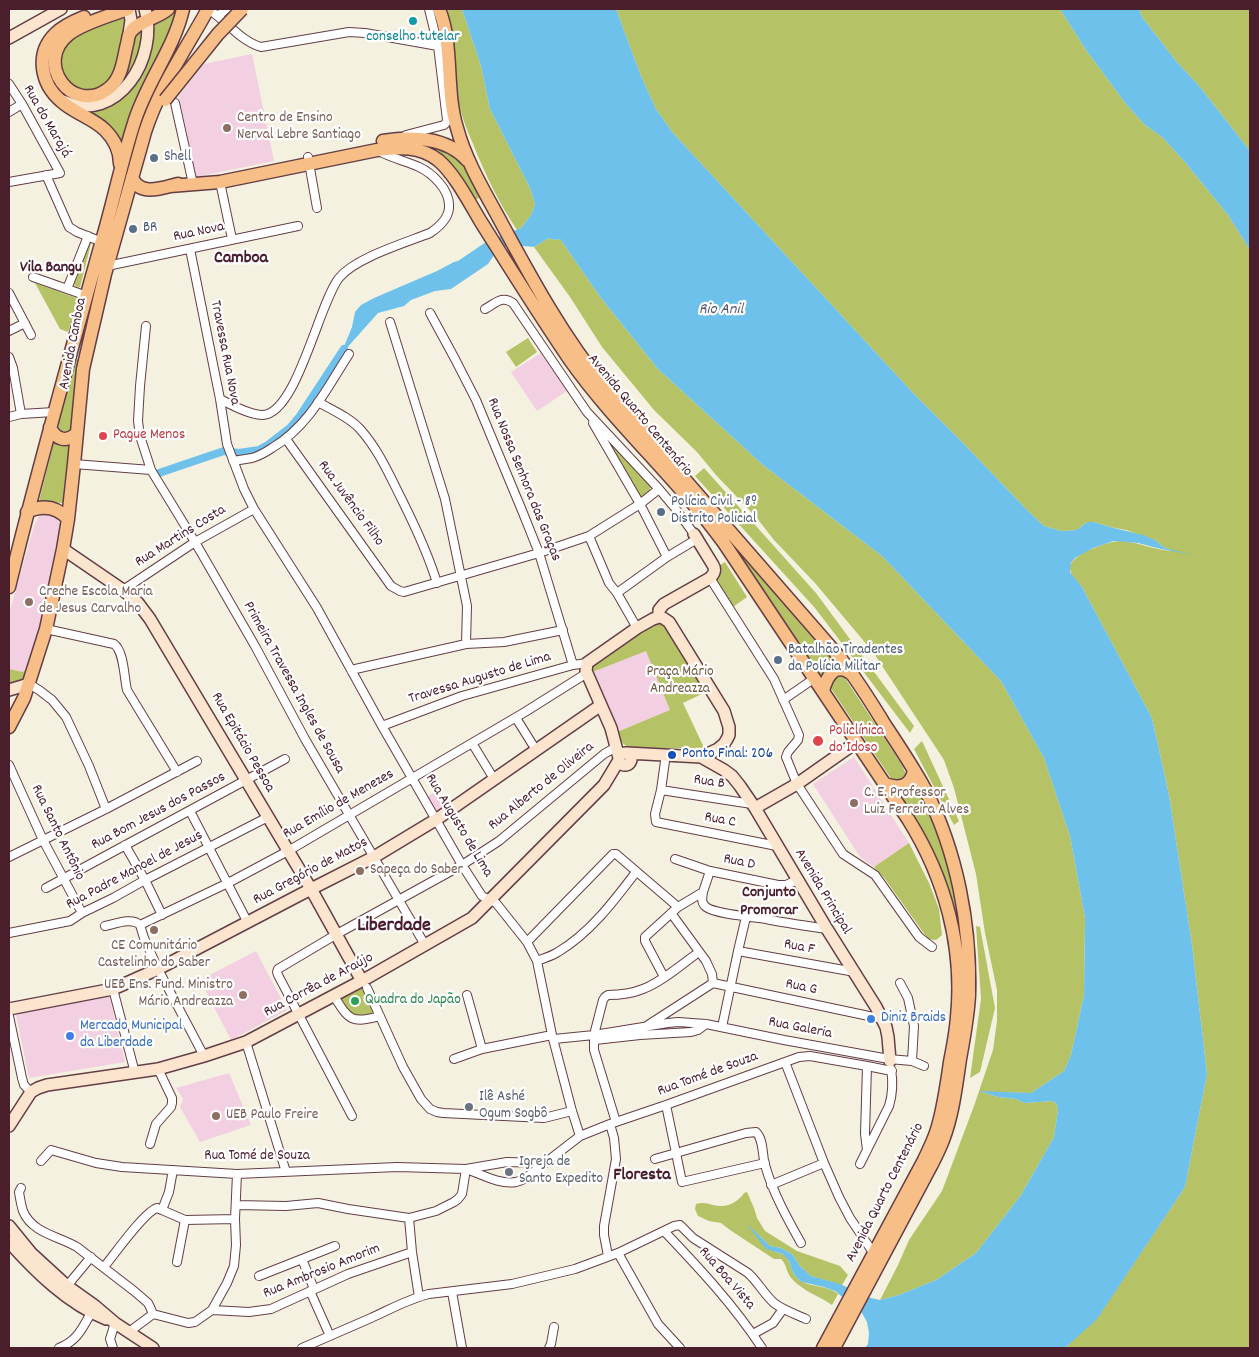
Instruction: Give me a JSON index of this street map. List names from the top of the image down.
{
  "streets": {
    "main road": ["Avenida Camboa", "Avenida Quarto Centenário"],
    "street": [
      "Rua do Marajá",
      "Rua Nova",
      "Travessa Rua Nova",
      "Rua Nossa Senhora das Graças",
      "Rua Juvêncio Filho",
      "Rua Martins Costa",
      "Travessa Augusto de Lima",
      "Primeira Travessa Ingles de Sousa",
      "Rua Epitácio Pessoa",
      "Rua B",
      "Rua Alberto de Oliveira",
      "Rua Emílio de Menezes",
      "Rua Bom Jesus dos Passos",
      "Rua C",
      "Rua Augusto de Lima",
      "Rua Santo Antônio",
      "Rua D",
      "Rua Padre Manoel de Jesus",
      "Rua Gregório de Matos",
      "Avenida Principal",
      "Rua F",
      "Rua Corrêa de Araújo",
      "Rua G",
      "Rua Galeria",
      "Rua Tomé de Souza",
      "Rua Ambrosio Amorim",
      "Rua Boa Vista"
    ]
  },
  "crossings": [
    ["Rua Nova", "Avenida Camboa"],
    ["Rua Nova", "Travessa Rua Nova"],
    ["Avenida Camboa", "Rua Epitácio Pessoa"],
    ["Travessa Rua Nova", "Rua Augusto de Lima"],
    ["Rua Nossa Senhora das Graças", "Travessa Augusto de Lima"],
    ["Rua Martins Costa", "Primeira Travessa Ingles de Sousa"],
    ["Rua Martins Costa", "Rua Epitácio Pessoa"],
    ["Rua Martins Costa", "Rua Augusto de Lima"],
    ["Travessa Augusto de Lima", "Rua Emílio de Menezes"],
    ["Travessa Augusto de Lima", "Rua Augusto de Lima"],
    ["Primeira Travessa Ingles de Sousa", "Rua Alberto de Oliveira"],
    ["Primeira Travessa Ingles de Sousa", "Rua Emílio de Menezes"],
    ["Primeira Travessa Ingles de Sousa", "Rua Gregório de Matos"],
    ["Primeira Travessa Ingles de Sousa", "Rua Corrêa de Araújo"],
    ["Rua Epitácio Pessoa", "Rua Alberto de Oliveira"],
    ["Rua Epitácio Pessoa", "Rua Emílio de Menezes"],
    ["Rua Epitácio Pessoa", "Rua Bom Jesus dos Passos"],
    ["Rua Epitácio Pessoa", "Rua Augusto de Lima"],
    ["Rua Epitácio Pessoa", "Rua Padre Manoel de Jesus"],
    ["Rua Epitácio Pessoa", "Rua Gregório de Matos"],
    ["Rua Epitácio Pessoa", "Rua Corrêa de Araújo"],
    ["Rua B", "Rua C"],
    ["Rua B", "Avenida Principal"],
    ["Rua Alberto de Oliveira", "Rua Augusto de Lima"],
    ["Rua Alberto de Oliveira", "Rua Corrêa de Araújo"],
    ["Rua Emílio de Menezes", "Rua Augusto de Lima"],
    ["Rua Bom Jesus dos Passos", "Rua Santo Antônio"],
    ["Rua C", "Avenida Principal"],
    ["Rua Augusto de Lima", "Rua Gregório de Matos"],
    ["Rua Augusto de Lima", "Rua Corrêa de Araújo"],
    ["Rua Augusto de Lima", "Rua Galeria"],
    ["Rua Augusto de Lima", "Rua Tomé de Souza"],
    ["Rua Santo Antônio", "Rua Padre Manoel de Jesus"],
    ["Rua D", "Avenida Principal"],
    ["Avenida Principal", "Rua F"],
    ["Avenida Principal", "Rua G"],
    ["Avenida Principal", "Rua Galeria"],
    ["Avenida Principal", "Rua Tomé de Souza"],
    ["Rua Galeria", "Rua Tomé de Souza"]
  ],
  "districts": [
    "Camboa",
    "Vila Bangu",
    "Conjunto Promorar",
    "Liberdade",
    "Floresta"
  ],
  "water": ["Rio Anil"],
  "parks": ["Praça Mário Andreazza"],
  "places": [
    "conselho tutelar",
    "Centro de Ensino Nerval Lebre Santiago",
    "Shell",
    "BR",
    "Pague Menos",
    "Polícia Civil - 8º Distrito Policial",
    "Creche Escola Maria de Jesus Carvalho",
    "Batalhão Tiradentes da Polícia Militar",
    "Policlínica do Idoso",
    "Ponto Final: 206",
    "C. E. Professor Luiz Ferreira Alves",
    "Sapeça do Saber",
    "CE Comunitário Castelinho do Saber",
    "UEB Ens. Fund. Ministro Mário Andreazza",
    "Quadra do Japão",
    "Diniz Braids",
    "Mercado Municipal da Liberdade",
    "Ilê Ashé Ogum Sogbô",
    "UEB Paulo Freire",
    "Igreja de Santo Expedito"
  ]
}
